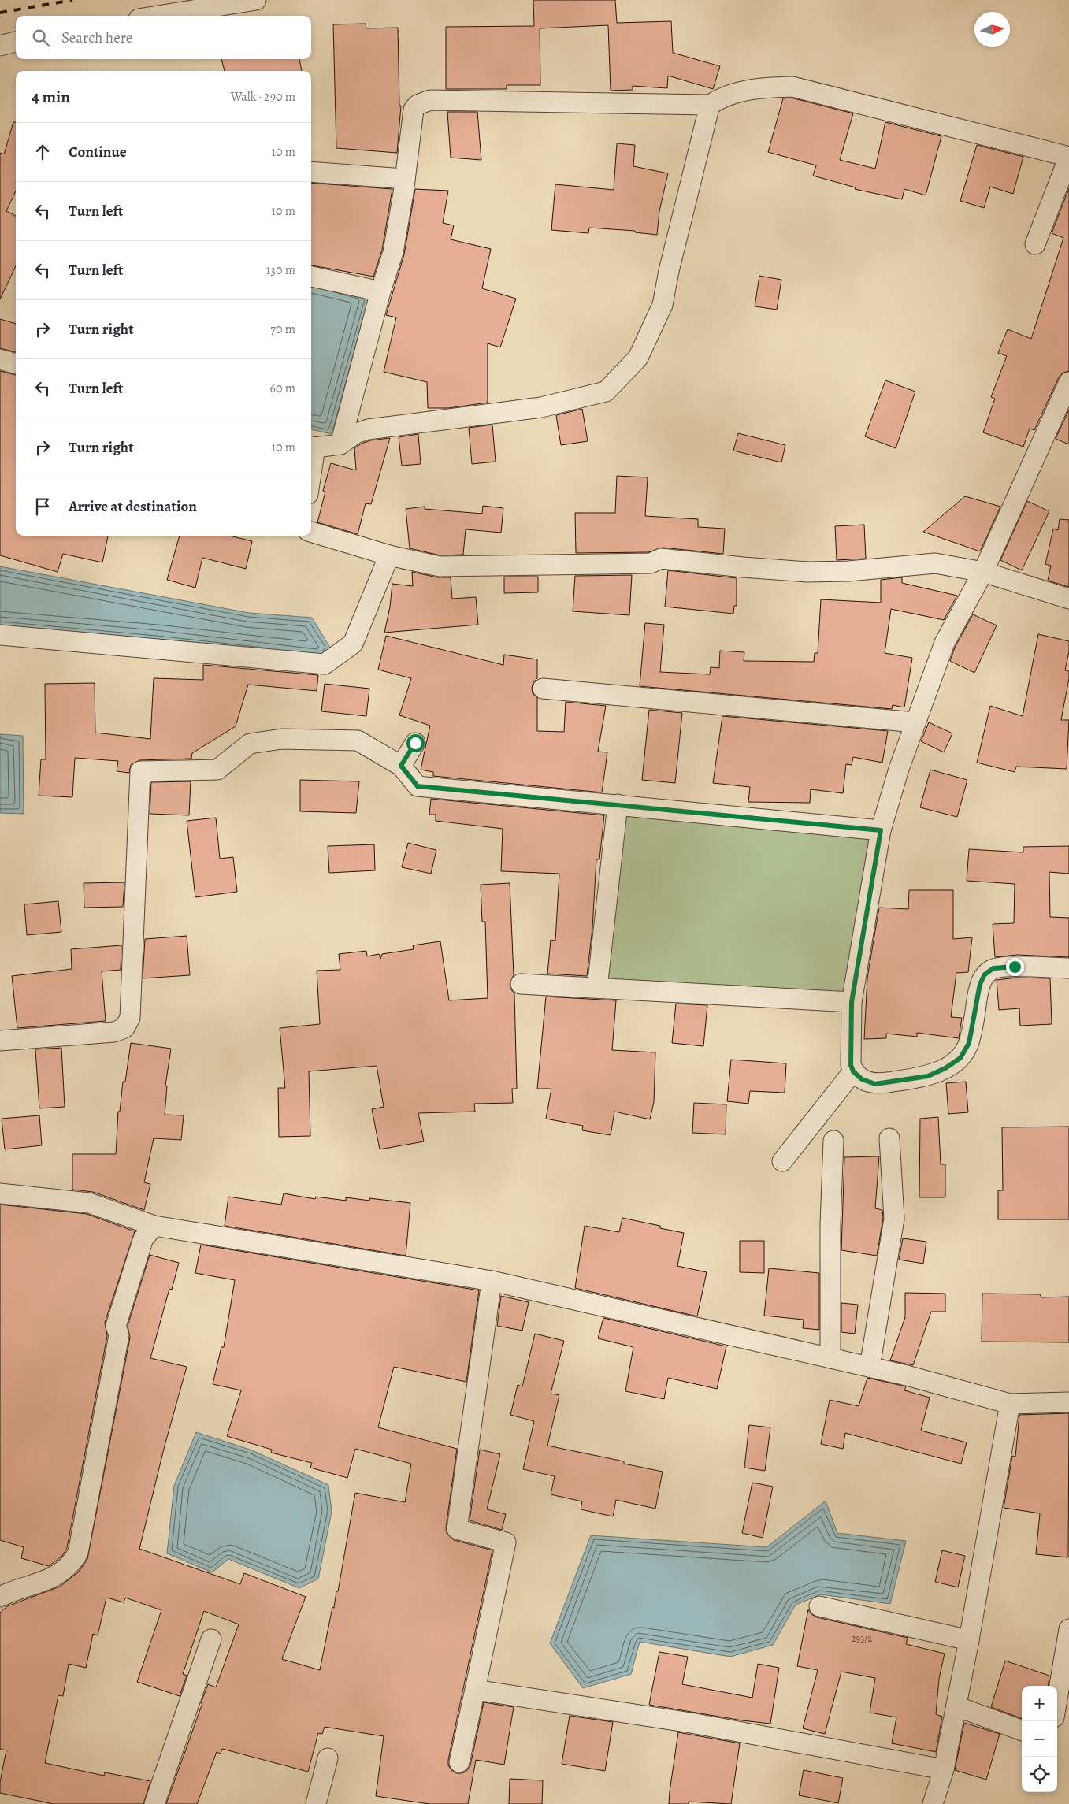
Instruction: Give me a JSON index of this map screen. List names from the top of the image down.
{
  "house_numbers": ["293/2"],
  "north": "right",
  "page": {
    "search": "Search here",
    "heading": ["4 min", "Walk · 290 m"],
    "list": [
      ["Continue", "10 m"],
      ["Turn left", "10 m"],
      ["Turn left", "130 m"],
      ["Turn right", "70 m"],
      ["Turn left", "60 m"],
      ["Turn right", "10 m"],
      "Arrive at destination"
    ],
    "map_buttons": ["+", "−"]
  }
}
